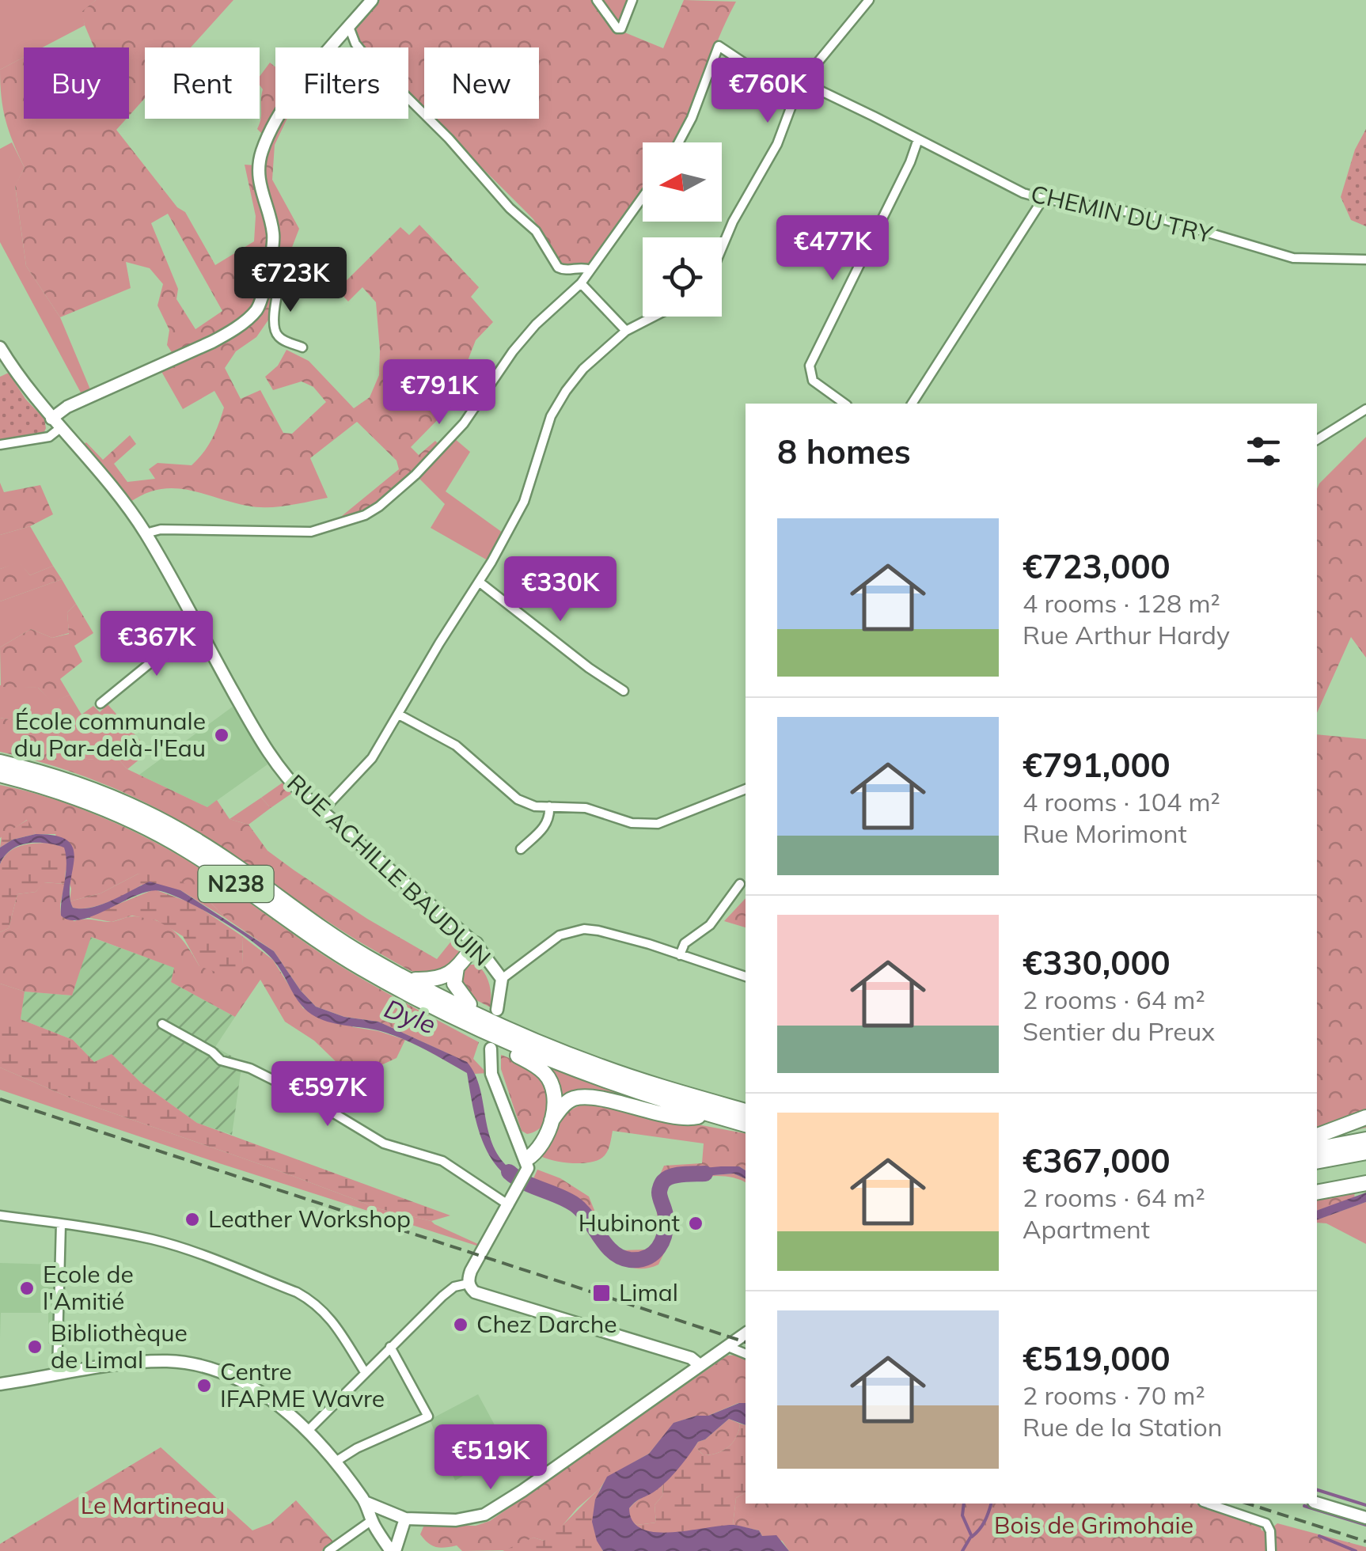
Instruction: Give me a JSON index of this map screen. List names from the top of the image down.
{
  "streets": {
    "highway": ["N238"],
    "street": ["CHEMIN DU TRY", "RUE ACHILLE BAUDUIN"]
  },
  "water": ["Dyle"],
  "parks": ["Le Martineau", "Bois de Grimohaie"],
  "places": {
    "other": [
      "École communale du Par-delà-l'Eau",
      "Leather Workshop",
      "Hubinont",
      "Ecole de l'Amitié",
      "Chez Darche",
      "Bibliothèque de Limal",
      "Centre IFAPME Wavre"
    ],
    "transit": ["Limal"]
  },
  "north": "left",
  "page": {
    "chip": [
      "Buy",
      "Rent",
      "Filters",
      "New"
    ],
    "price": [
      "€760K",
      "€477K",
      "€723K",
      "€791K",
      "€330K",
      "€367K",
      "€597K",
      "€519K"
    ],
    "heading": "8 homes",
    "list": [
      {
        "name": "€723,000",
        "note": "4 rooms · 128 m² · Rue Arthur Hardy"
      },
      {
        "name": "€791,000",
        "note": "4 rooms · 104 m² · Rue Morimont"
      },
      {
        "name": "€330,000",
        "note": "2 rooms · 64 m² · Sentier du Preux"
      },
      {
        "name": "€367,000",
        "note": "2 rooms · 64 m² · Apartment"
      },
      {
        "name": "€519,000",
        "note": "2 rooms · 70 m² · Rue de la Station"
      }
    ]
  }
}
